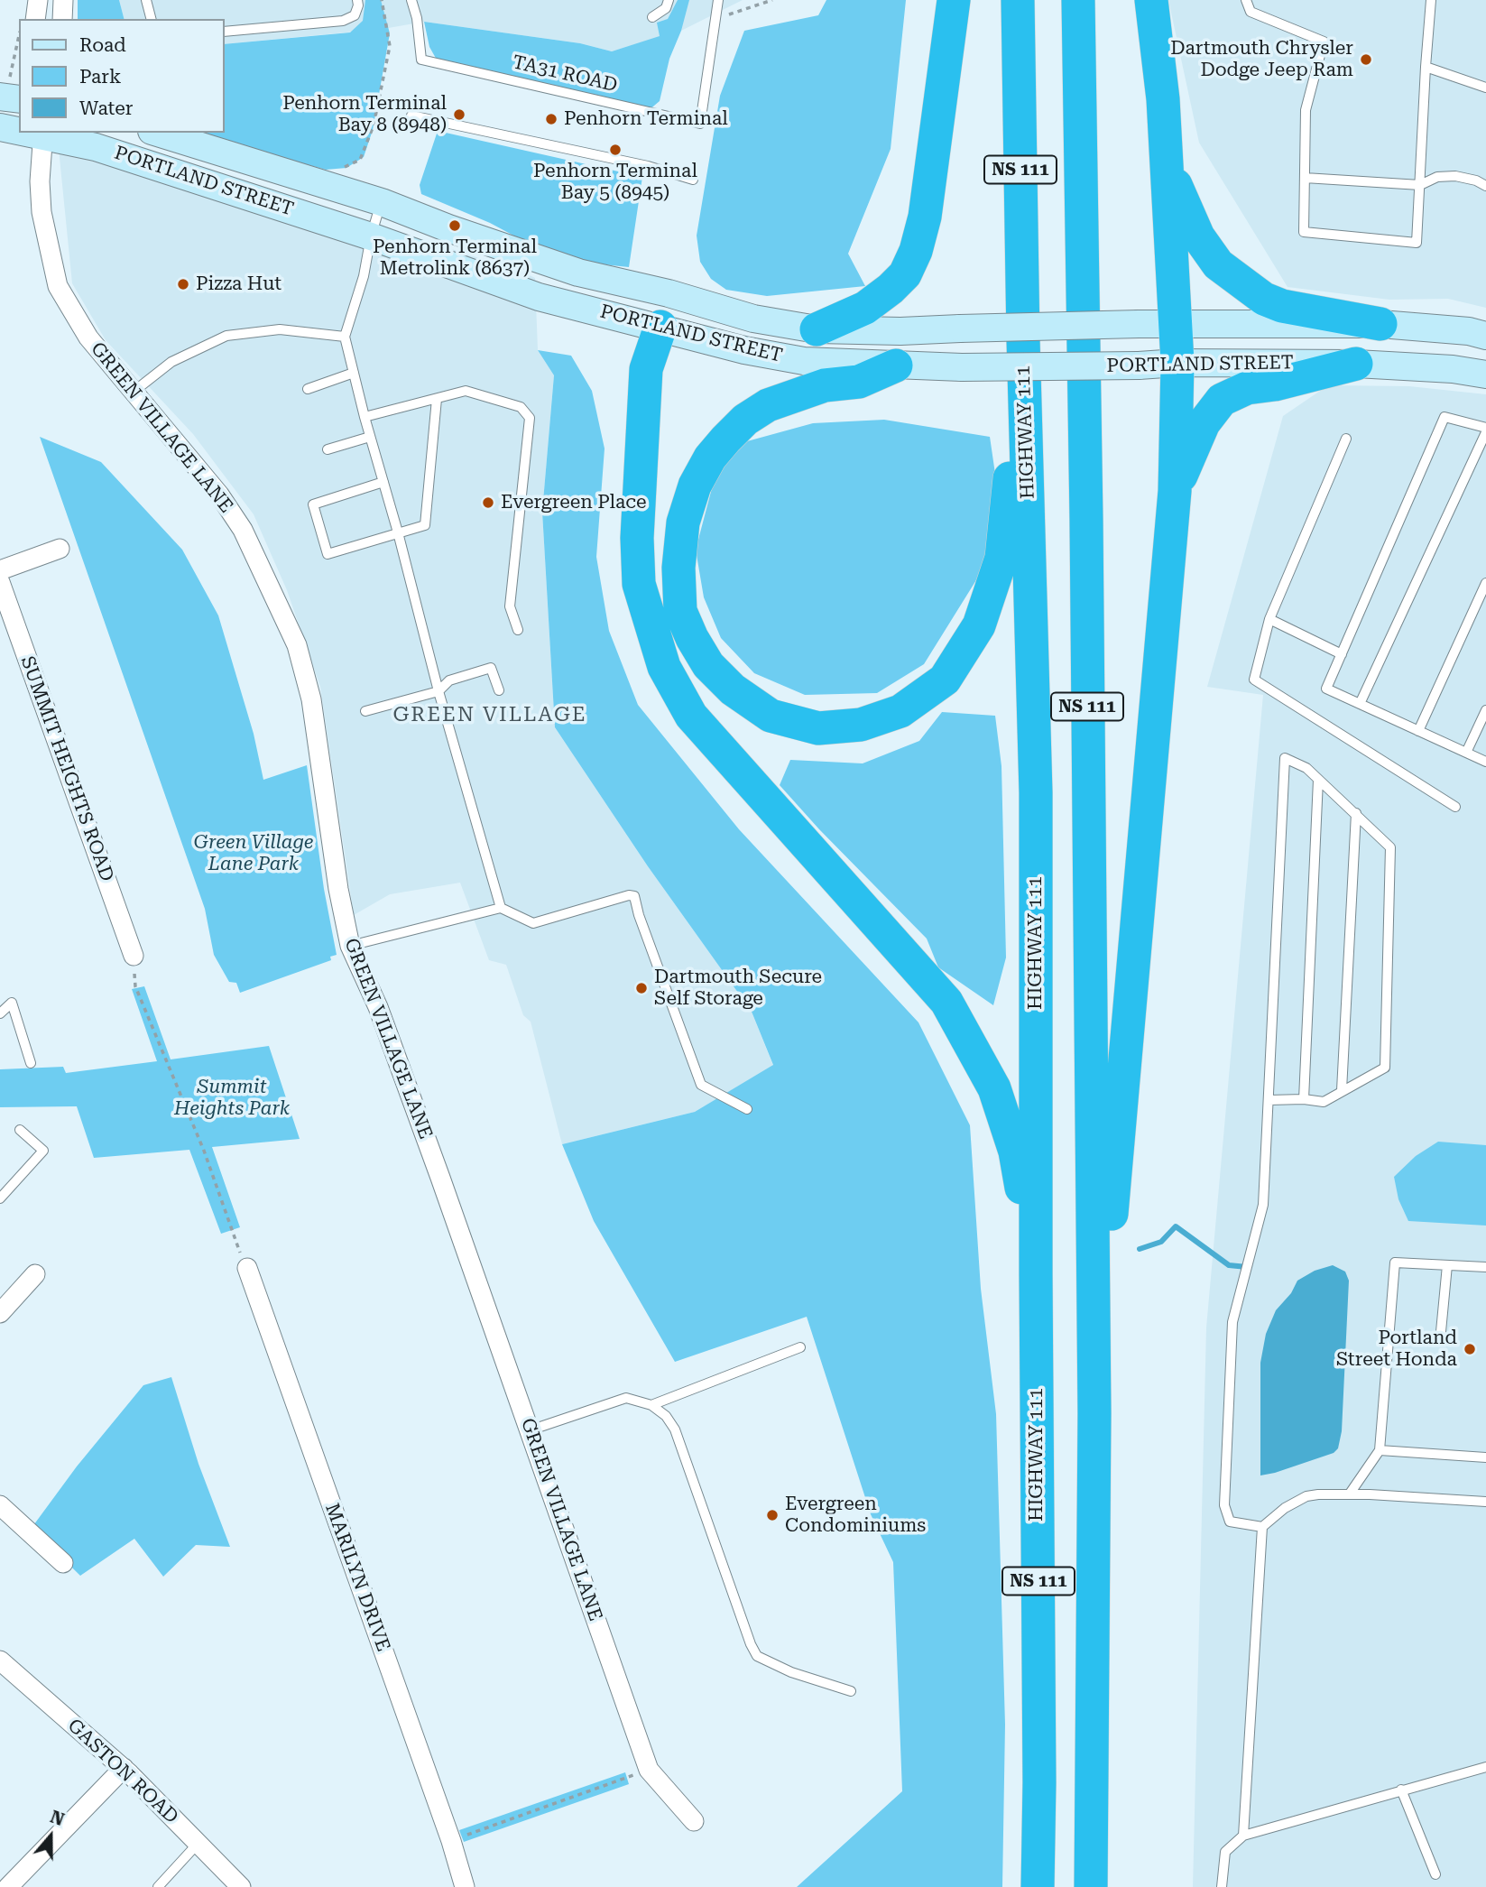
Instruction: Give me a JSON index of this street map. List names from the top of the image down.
{
  "streets": {
    "highway": ["NS 111", "HIGHWAY 111"],
    "main road": ["PORTLAND STREET"],
    "street": [
      "GREEN VILLAGE LANE",
      "SUMMIT HEIGHTS ROAD",
      "MARILYN DRIVE",
      "GASTON ROAD"
    ],
    "lane": ["TA31 ROAD"]
  },
  "crossings": [
    ["PORTLAND STREET", "GREEN VILLAGE LANE"]
  ],
  "districts": ["GREEN VILLAGE"],
  "parks": ["Green Village Lane Park", "Summit Heights Park"],
  "places": [
    "Dartmouth Chrysler Dodge Jeep Ram",
    "Penhorn Terminal Bay 8 (8948)",
    "Penhorn Terminal",
    "Penhorn Terminal Bay 5 (8945)",
    "Penhorn Terminal Metrolink (8637)",
    "Pizza Hut",
    "Evergreen Place",
    "Dartmouth Secure Self Storage",
    "Portland Street Honda",
    "Evergreen Condominiums"
  ],
  "legend": ["Road", "Park", "Water"],
  "north": "top"
}
